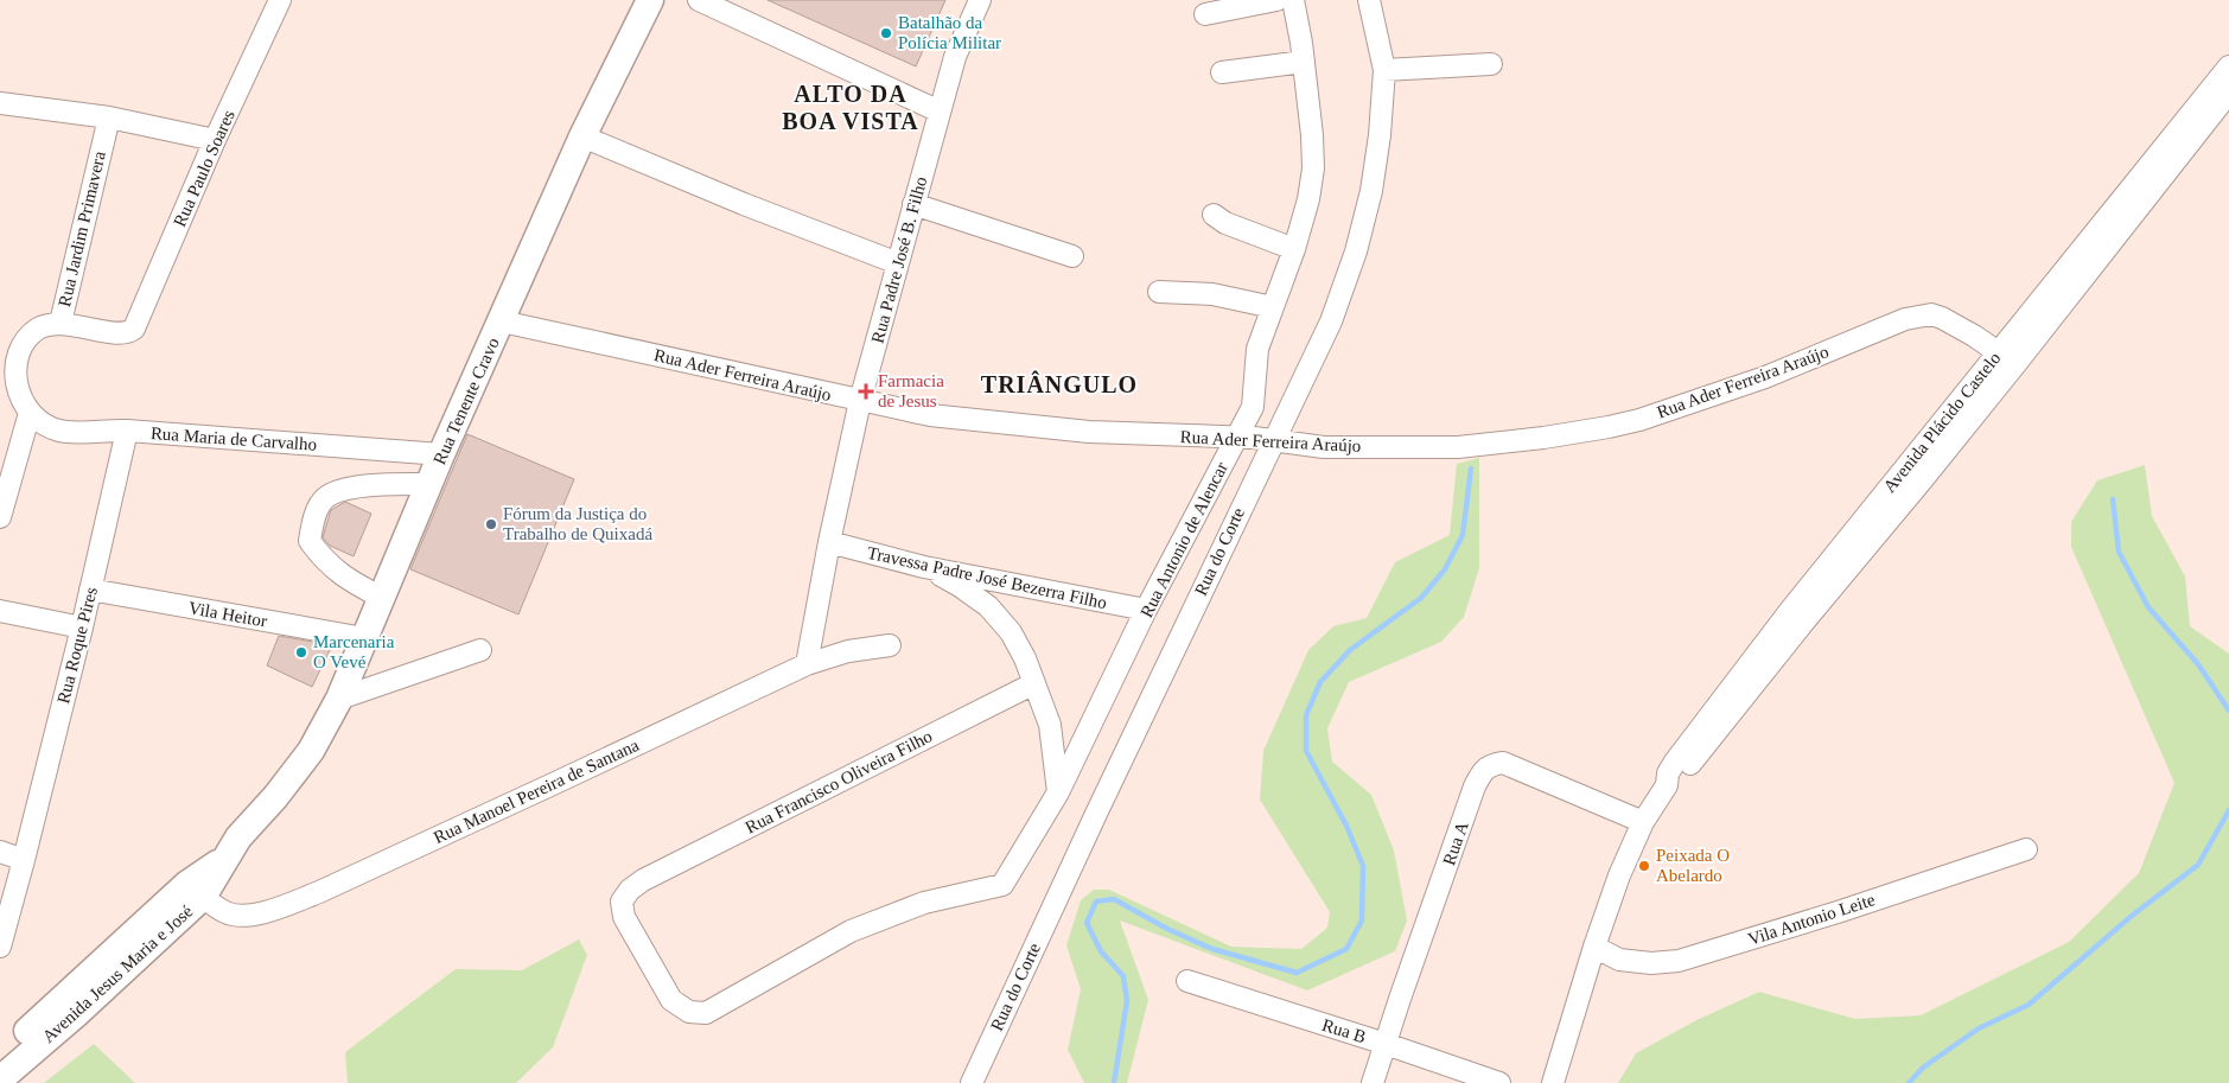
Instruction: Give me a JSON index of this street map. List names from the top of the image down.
{
  "streets": {
    "main road": ["Rua Tenente Cravo", "Avenida Jesus Maria e José"],
    "street": [
      "Rua Paulo Soares",
      "Rua Jardim Primavera",
      "Rua Padre José B. Filho",
      "Rua Ader Ferreira Araújo",
      "Avenida Plácido Castelo",
      "Rua Maria de Carvalho",
      "Rua Antonio de Alencar",
      "Rua do Corte",
      "Travessa Padre José Bezerra Filho",
      "Vila Heitor",
      "Rua Roque Pires",
      "Rua Francisco Oliveira Filho",
      "Rua Manoel Pereira de Santana",
      "Rua A",
      "Vila Antonio Leite",
      "Rua B"
    ]
  },
  "crossings": [
    ["Rua Paulo Soares", "Rua Jardim Primavera"],
    ["Rua Jardim Primavera", "Rua Maria de Carvalho"],
    ["Rua Padre José B. Filho", "Rua Ader Ferreira Araújo"],
    ["Rua Padre José B. Filho", "Travessa Padre José Bezerra Filho"],
    ["Rua Padre José B. Filho", "Rua Manoel Pereira de Santana"],
    ["Rua Ader Ferreira Araújo", "Rua Tenente Cravo"],
    ["Rua Ader Ferreira Araújo", "Avenida Plácido Castelo"],
    ["Rua Ader Ferreira Araújo", "Rua Antonio de Alencar"],
    ["Rua Ader Ferreira Araújo", "Rua do Corte"],
    ["Rua Tenente Cravo", "Rua Maria de Carvalho"],
    ["Rua Tenente Cravo", "Vila Heitor"],
    ["Rua Tenente Cravo", "Avenida Jesus Maria e José"],
    ["Avenida Plácido Castelo", "Rua A"],
    ["Avenida Plácido Castelo", "Vila Antonio Leite"],
    ["Rua Maria de Carvalho", "Rua Roque Pires"],
    ["Rua Antonio de Alencar", "Travessa Padre José Bezerra Filho"],
    ["Rua Antonio de Alencar", "Rua Francisco Oliveira Filho"],
    ["Vila Heitor", "Rua Roque Pires"],
    ["Rua Manoel Pereira de Santana", "Avenida Jesus Maria e José"],
    ["Rua A", "Rua B"]
  ],
  "districts": ["ALTO DA BOA VISTA", "TRIÂNGULO"],
  "places": {
    "other": [
      "Batalhão da Polícia Militar",
      "Fórum da Justiça do Trabalho de Quixadá",
      "Marcenaria O Vevé",
      "Peixada O Abelardo"
    ],
    "health": ["Farmacia de Jesus"]
  }
}
